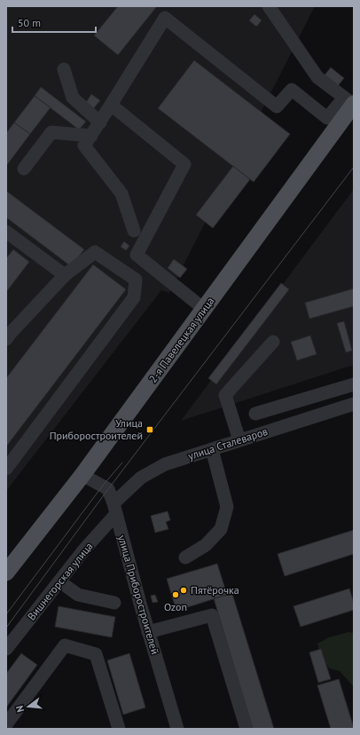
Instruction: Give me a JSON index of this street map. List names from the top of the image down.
{
  "streets": {
    "main road": ["2-я Павелецкая улица"],
    "street": ["улица Сталеваров", "Вишнегорская улица", "улица Приборостроителей"]
  },
  "crossings": [
    ["2-я Павелецкая улица", "улица Приборостроителей"],
    ["улица Сталеваров", "Вишнегорская улица"],
    ["улица Сталеваров", "улица Приборостроителей"],
    ["Вишнегорская улица", "улица Приборостроителей"]
  ],
  "places": {
    "transit": ["Улица Приборостроителей"],
    "other": ["Пятёрочка", "Ozon"]
  },
  "scale_bar": "50 m",
  "north": "left"
}
